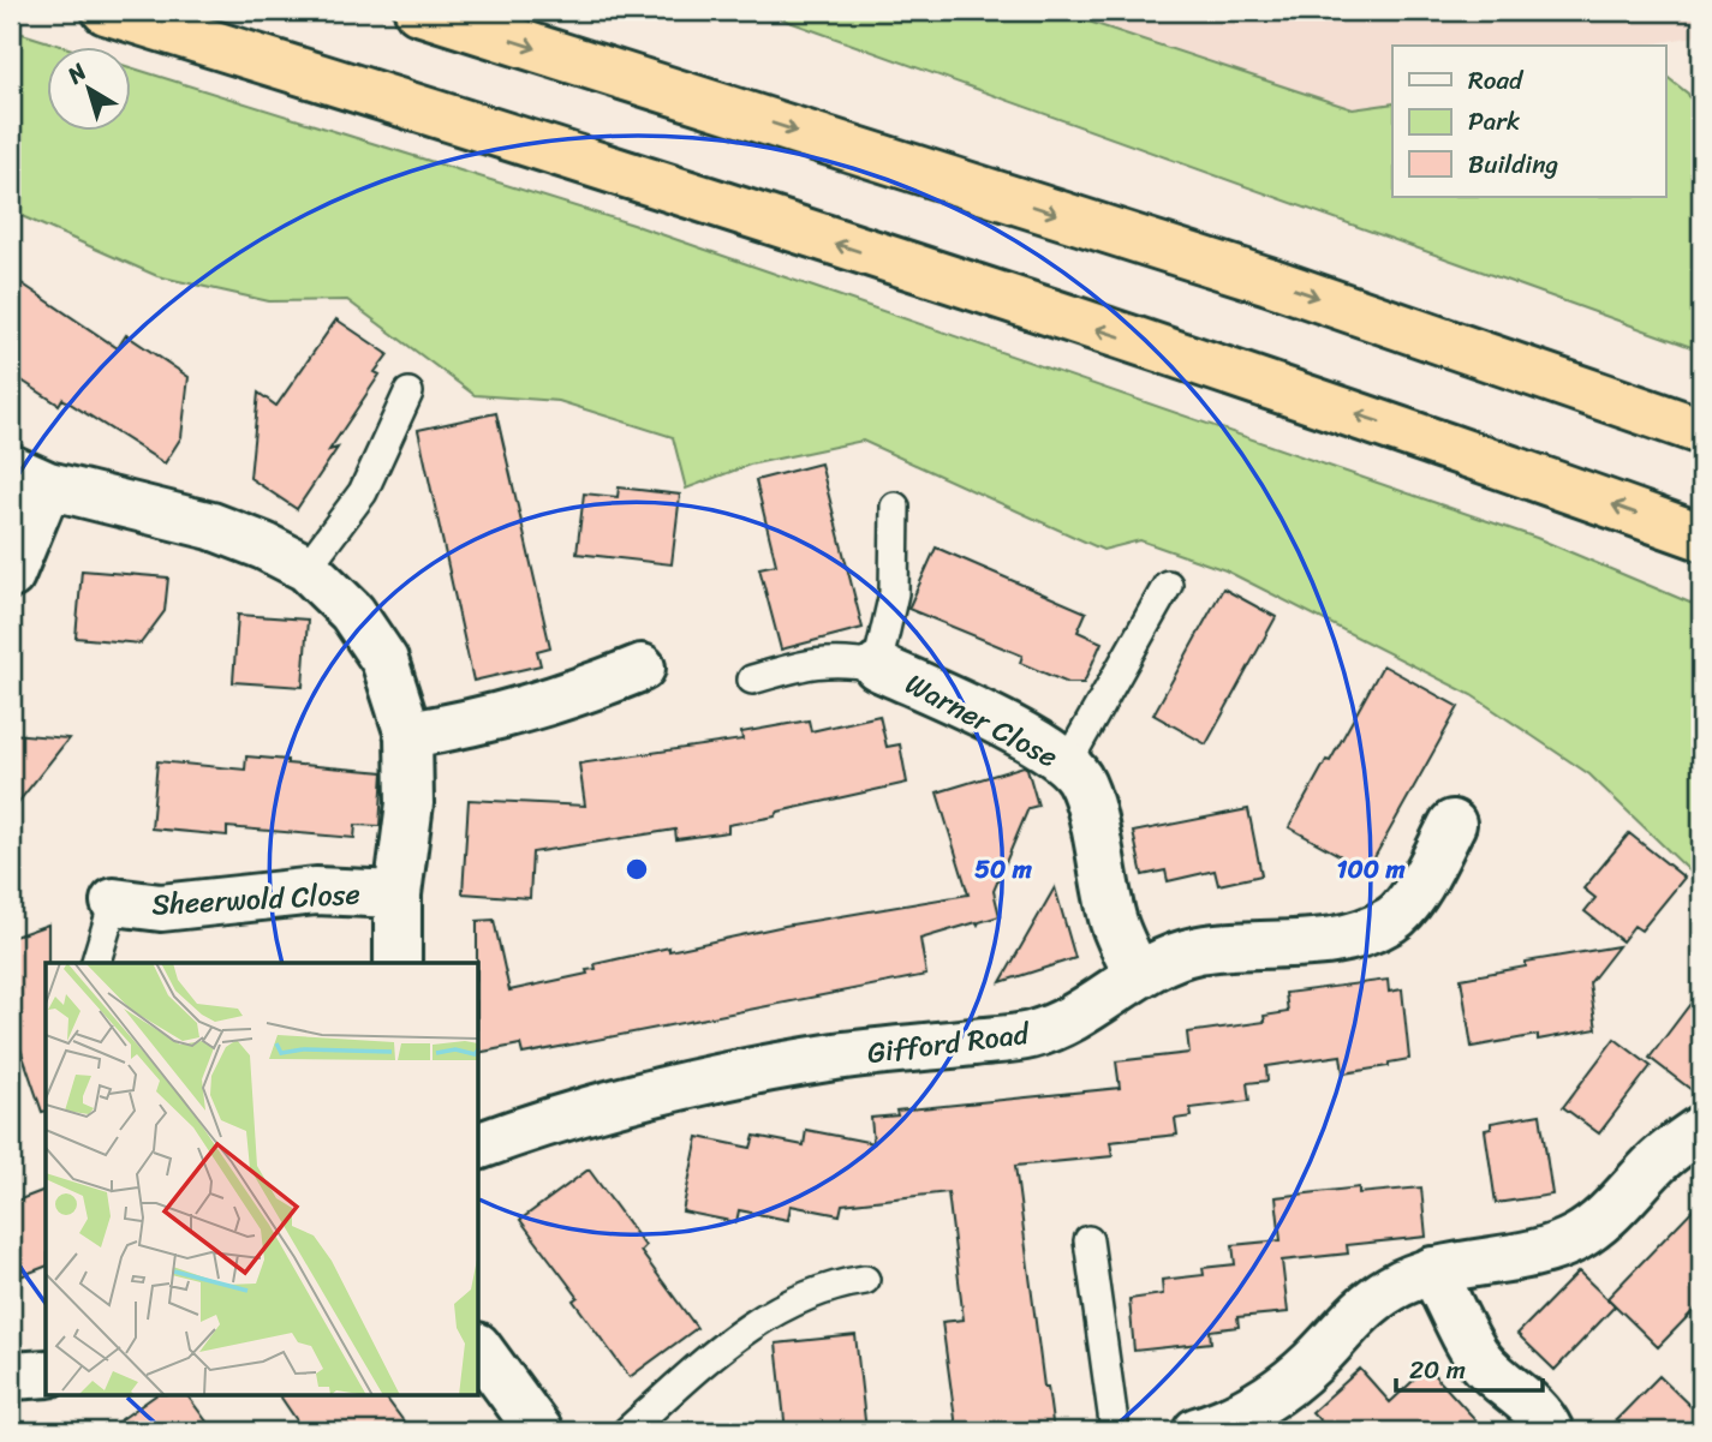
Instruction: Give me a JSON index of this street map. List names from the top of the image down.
{
  "streets": {
    "street": ["Warner Close", "Sheerwold Close", "Gifford Road"]
  },
  "crossings": [
    ["Warner Close", "Gifford Road"]
  ],
  "legend": ["Road", "Park", "Building"],
  "scale_bar": "20 m",
  "north": "top left",
  "rings": ["50 m", "100 m"]
}
